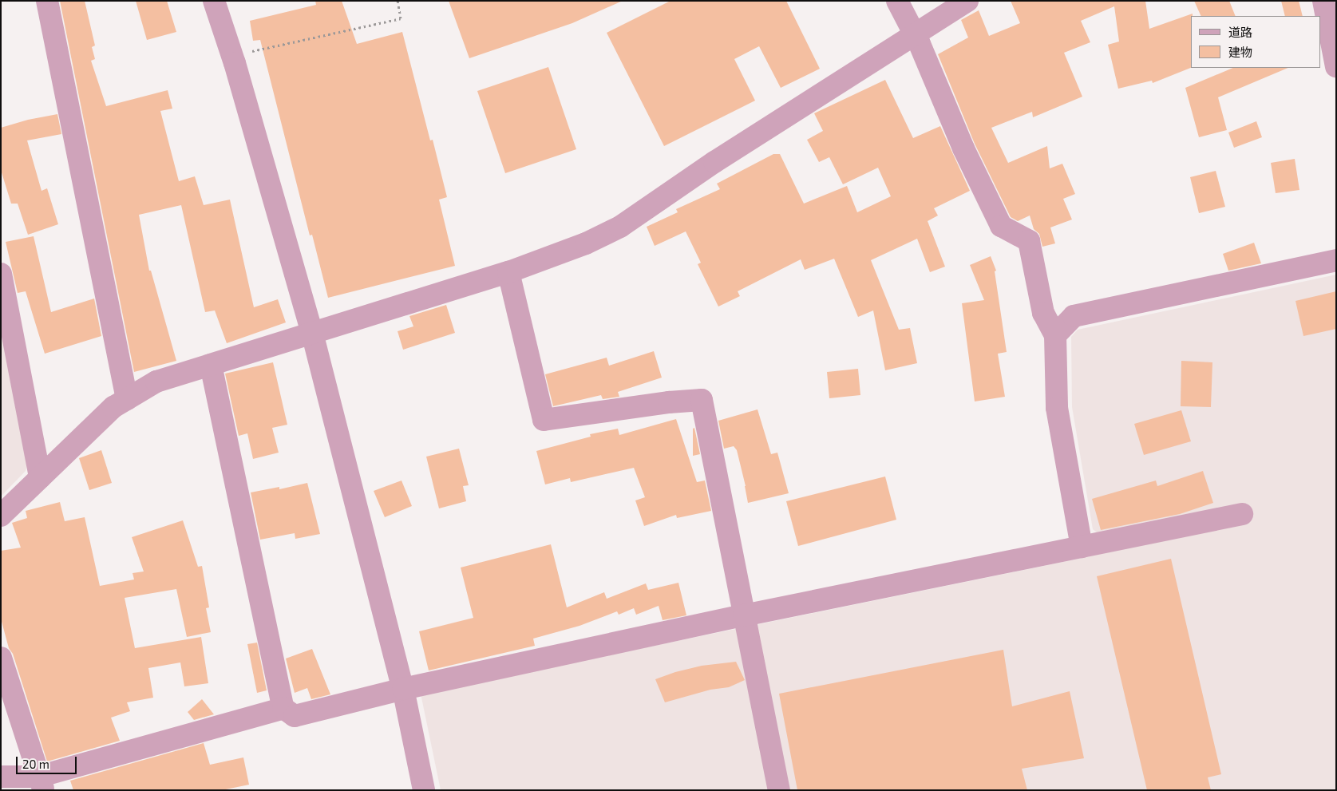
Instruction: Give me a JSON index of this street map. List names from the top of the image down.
{
  "legend": ["道路", "建物"],
  "scale_bar": "20 m"
}
